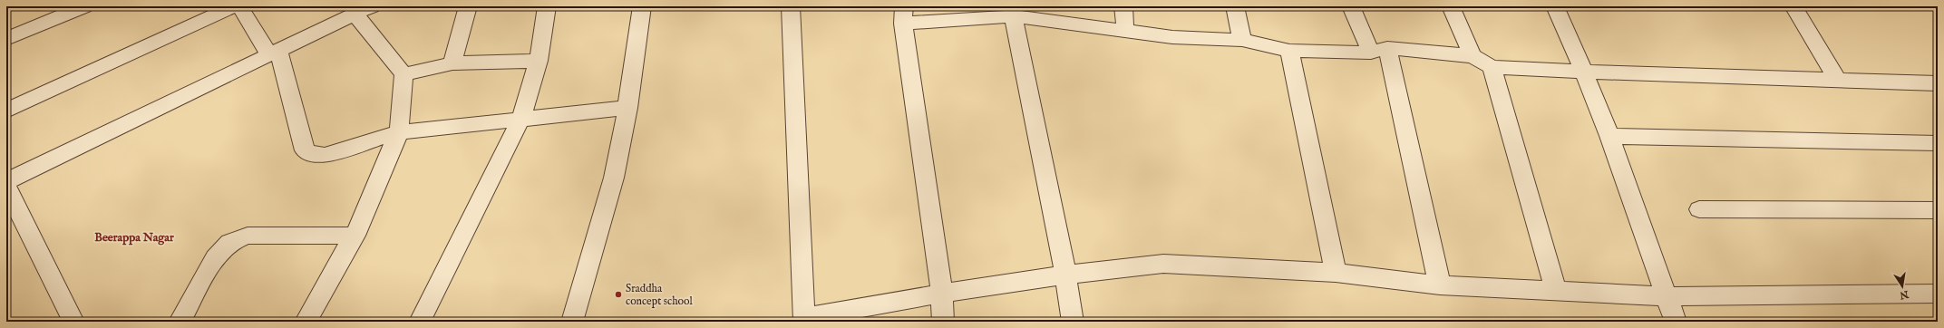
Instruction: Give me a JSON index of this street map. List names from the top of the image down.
{
  "districts": ["Beerappa Nagar"],
  "places": ["Sraddha concept school"],
  "north": "bottom"
}
